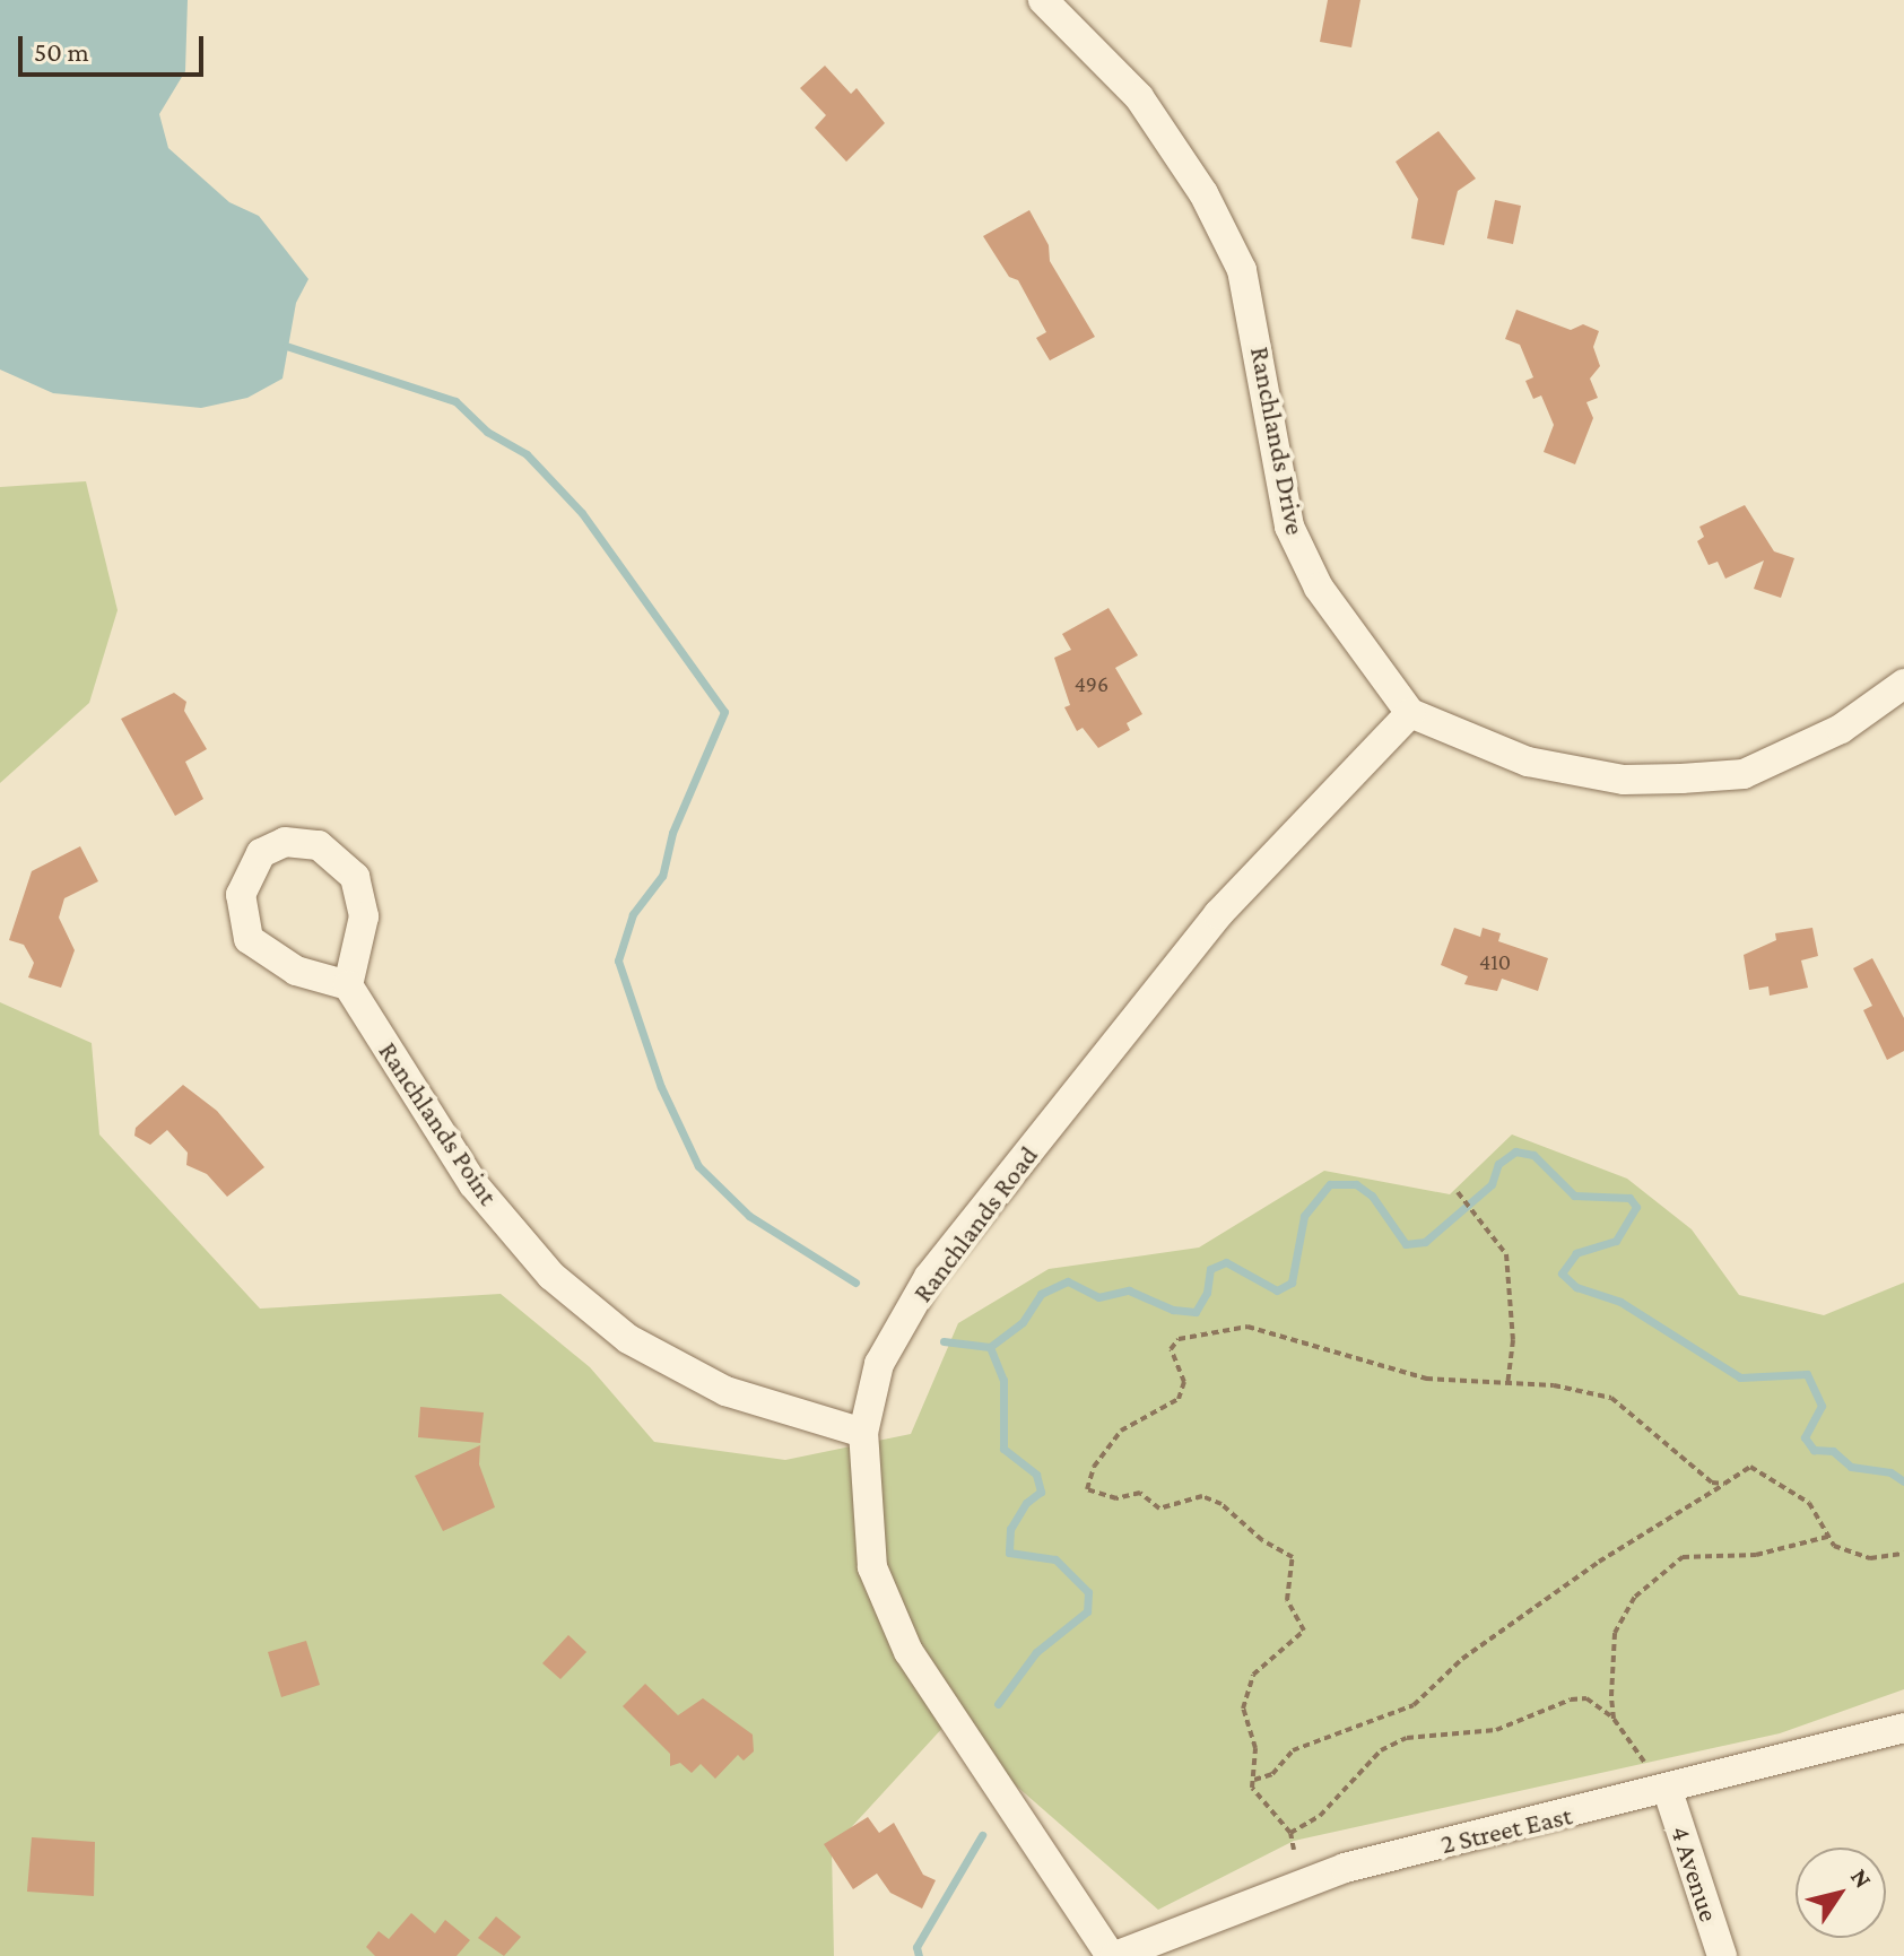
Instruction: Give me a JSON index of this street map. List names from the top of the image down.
{
  "streets": {
    "street": [
      "Ranchlands Drive",
      "Ranchlands Point",
      "Ranchlands Road",
      "2 Street East",
      "4 Avenue"
    ]
  },
  "crossings": [
    ["Ranchlands Drive", "Ranchlands Road"],
    ["Ranchlands Point", "Ranchlands Road"],
    ["Ranchlands Road", "2 Street East"],
    ["2 Street East", "4 Avenue"]
  ],
  "house_numbers": ["496", "410"],
  "scale_bar": "50 m",
  "north": "top right"
}
